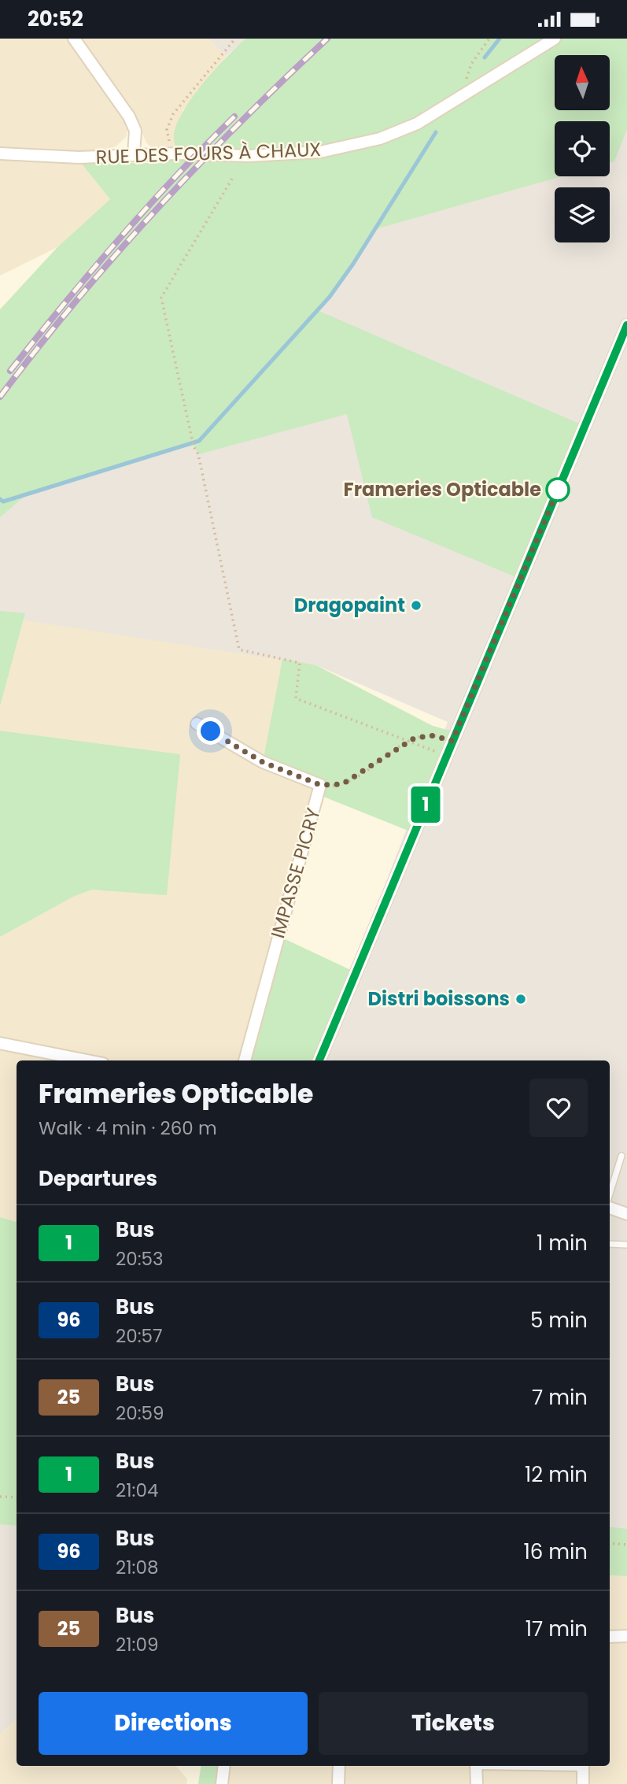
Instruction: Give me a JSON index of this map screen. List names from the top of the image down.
{
  "streets": {
    "street": ["RUE DES FOURS À CHAUX", "IMPASSE PICRY"]
  },
  "places": ["Frameries Opticable", "Dragopaint", "Distri boissons"],
  "lines": ["bus line 1"],
  "north": "top",
  "page": {
    "status": "20:52",
    "on_map": "1",
    "heading": [
      ["Frameries Opticable", "Walk · 4 min · 260 m"],
      "Departures"
    ],
    "list": [
      {
        "mark": "1",
        "name": "Bus",
        "note": "20:53",
        "value": "1 min"
      },
      {
        "mark": "96",
        "name": "Bus",
        "note": "20:57",
        "value": "5 min"
      },
      {
        "mark": "25",
        "name": "Bus",
        "note": "20:59",
        "value": "7 min"
      },
      {
        "mark": "1",
        "name": "Bus",
        "note": "21:04",
        "value": "12 min"
      },
      {
        "mark": "96",
        "name": "Bus",
        "note": "21:08",
        "value": "16 min"
      },
      {
        "mark": "25",
        "name": "Bus",
        "note": "21:09",
        "value": "17 min"
      }
    ],
    "buttons": ["Directions", "Tickets"]
  }
}
